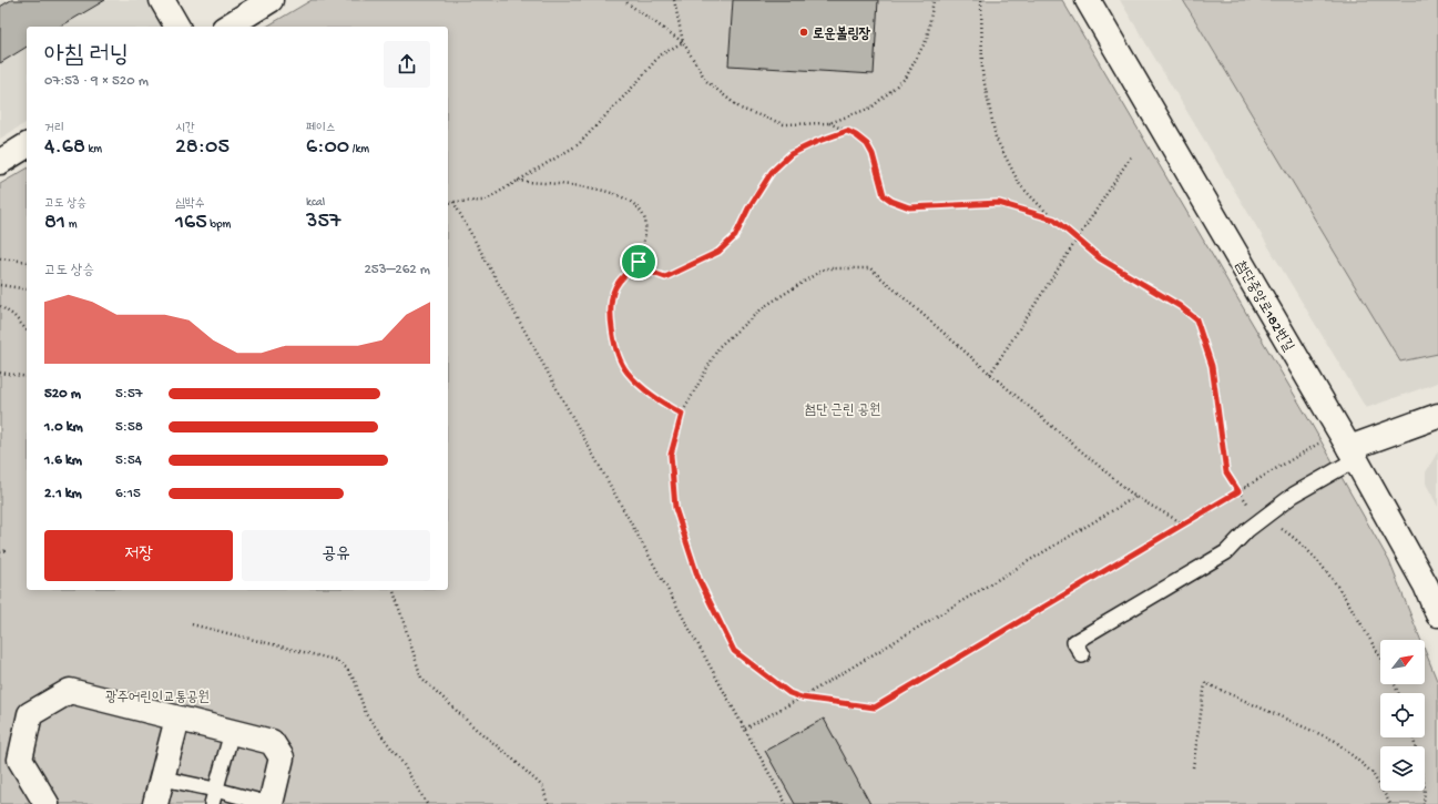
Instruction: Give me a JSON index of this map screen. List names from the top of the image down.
{
  "streets": {
    "street": ["첨단중앙로182번길"]
  },
  "parks": ["첨단 근린 공원", "광주어린이교통공원"],
  "places": ["로운볼링장"],
  "north": "top right",
  "page": {
    "heading": ["아침 러닝", "07:53 · 9 × 520 m"],
    "stats": [
      ["거리", "4.68 km"],
      ["시간", "28:05"],
      ["페이스", "6:00 /km"],
      ["고도 상승", "81 m"],
      ["심박수", "165 bpm"],
      ["kcal", "357"]
    ],
    "chart": ["고도 상승", "253–262 m"],
    "list": [
      {
        "name": "520 m",
        "note": "5:57"
      },
      {
        "name": "1.0 km",
        "note": "5:58"
      },
      {
        "name": "1.6 km",
        "note": "5:54"
      },
      {
        "name": "2.1 km",
        "note": "6:15"
      }
    ],
    "buttons": ["저장", "공유"]
  }
}
